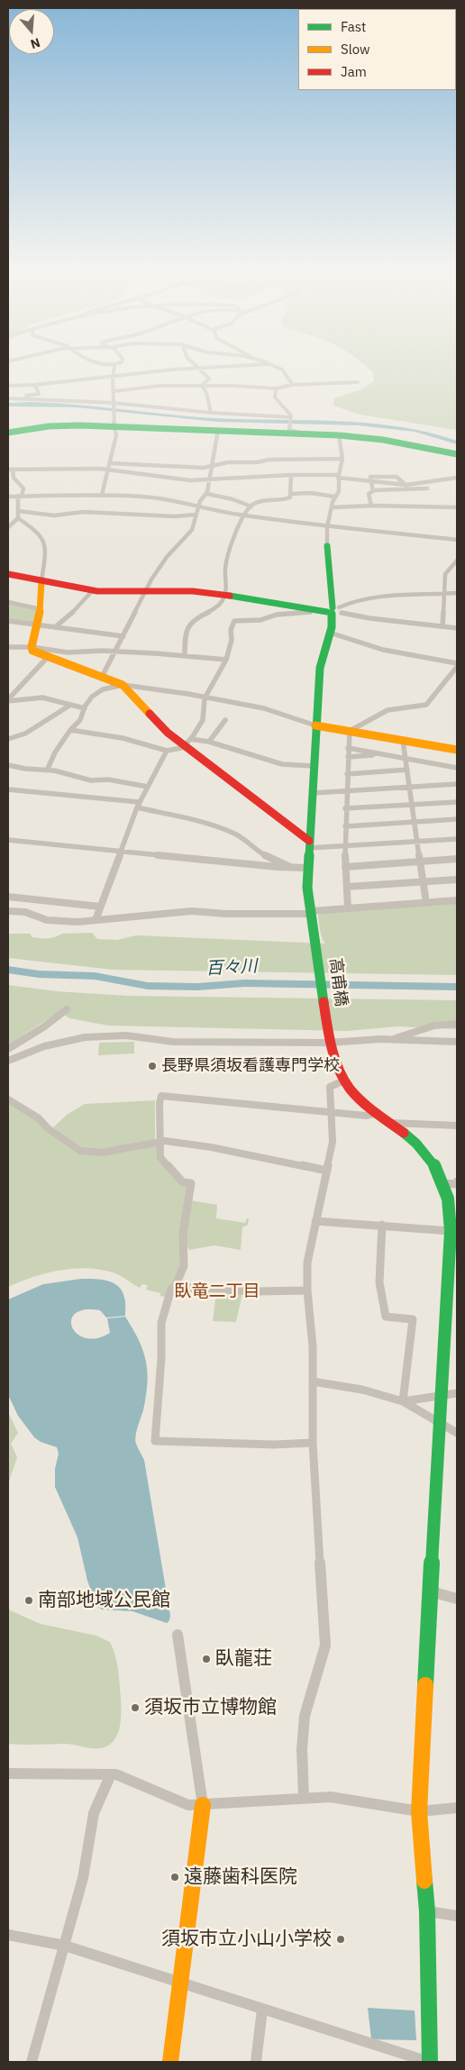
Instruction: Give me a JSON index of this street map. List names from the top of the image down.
{
  "streets": {
    "street": ["高甫橋"]
  },
  "districts": ["臥竜二丁目"],
  "water": ["百々川"],
  "places": [
    "長野県須坂看護専門学校",
    "南部地域公民館",
    "臥龍荘",
    "須坂市立博物館",
    "遠藤歯科医院",
    "須坂市立小山小学校"
  ],
  "legend": ["Fast", "Slow", "Jam"],
  "north": "bottom"
}
